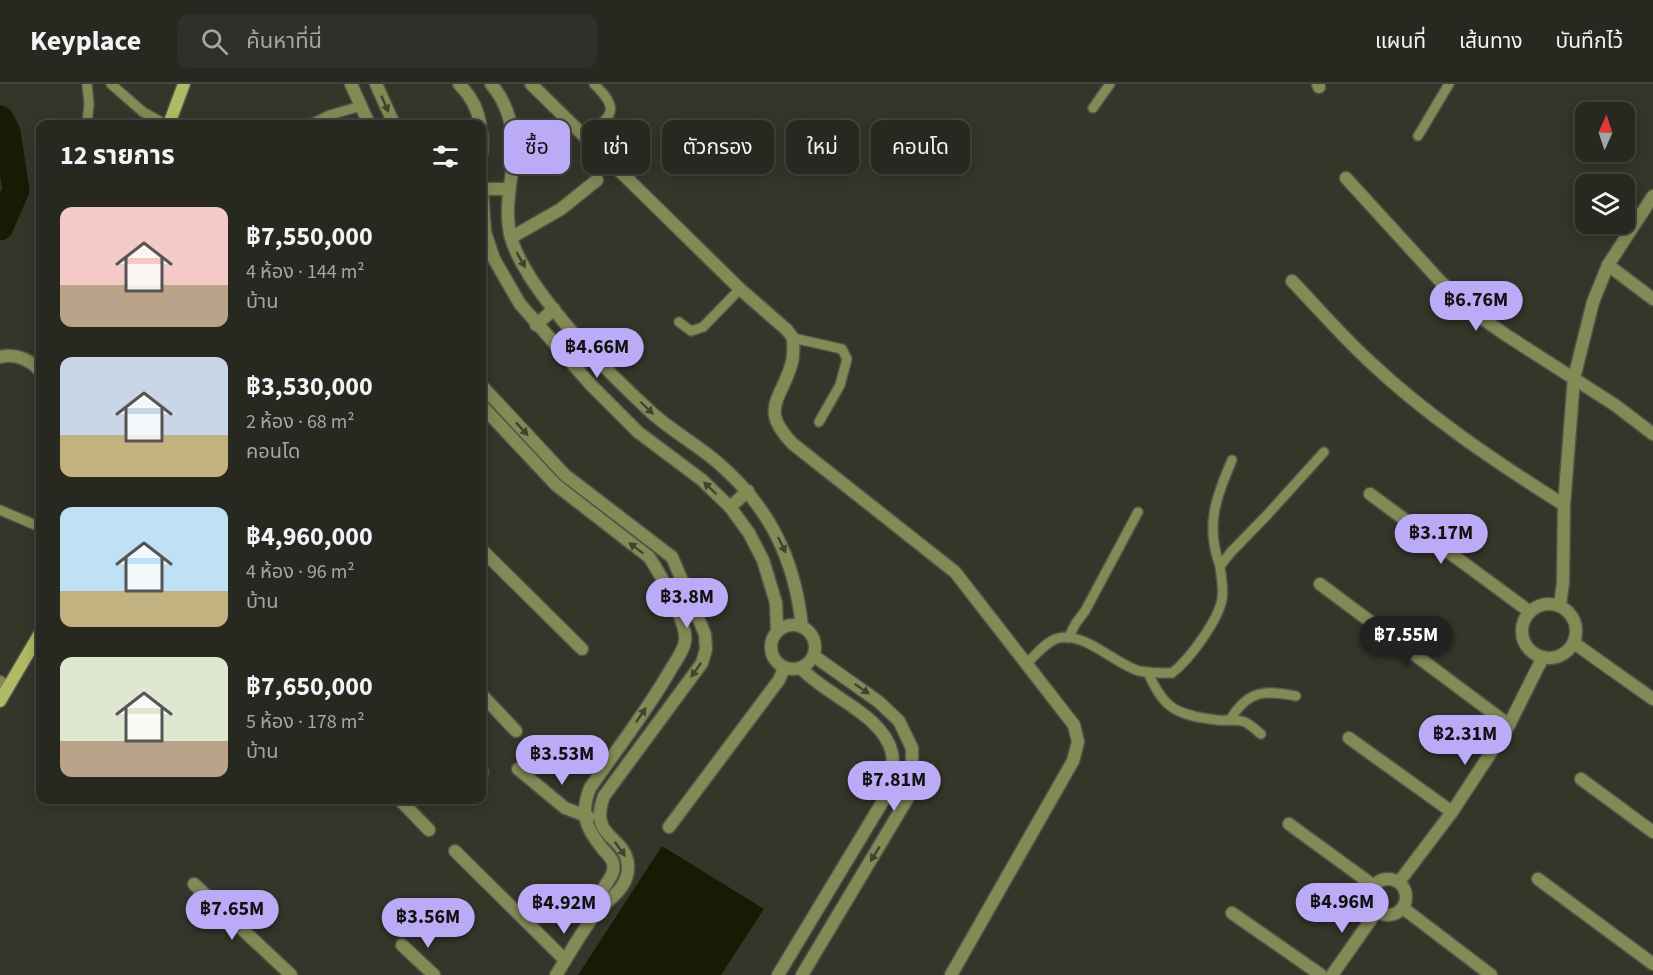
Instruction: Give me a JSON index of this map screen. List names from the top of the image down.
{
  "north": "top",
  "page": {
    "header": "Keyplace",
    "search": "ค้นหาที่นี่",
    "nav": ["แผนที่", "เส้นทาง", "บันทึกไว้"],
    "chip": [
      "ซื้อ",
      "เช่า",
      "ตัวกรอง",
      "ใหม่",
      "คอนโด"
    ],
    "heading": "12 รายการ",
    "list": [
      {
        "name": "฿7,550,000",
        "note": "4 ห้อง · 144 m² · บ้าน"
      },
      {
        "name": "฿3,530,000",
        "note": "2 ห้อง · 68 m² · คอนโด"
      },
      {
        "name": "฿4,960,000",
        "note": "4 ห้อง · 96 m² · บ้าน"
      },
      {
        "name": "฿7,650,000",
        "note": "5 ห้อง · 178 m² · บ้าน"
      }
    ],
    "price": [
      "฿6.76M",
      "฿4.66M",
      "฿3.17M",
      "฿3.8M",
      "฿7.55M",
      "฿2.31M",
      "฿3.53M",
      "฿7.81M",
      "฿4.96M",
      "฿4.92M",
      "฿7.65M",
      "฿3.56M"
    ]
  }
}
